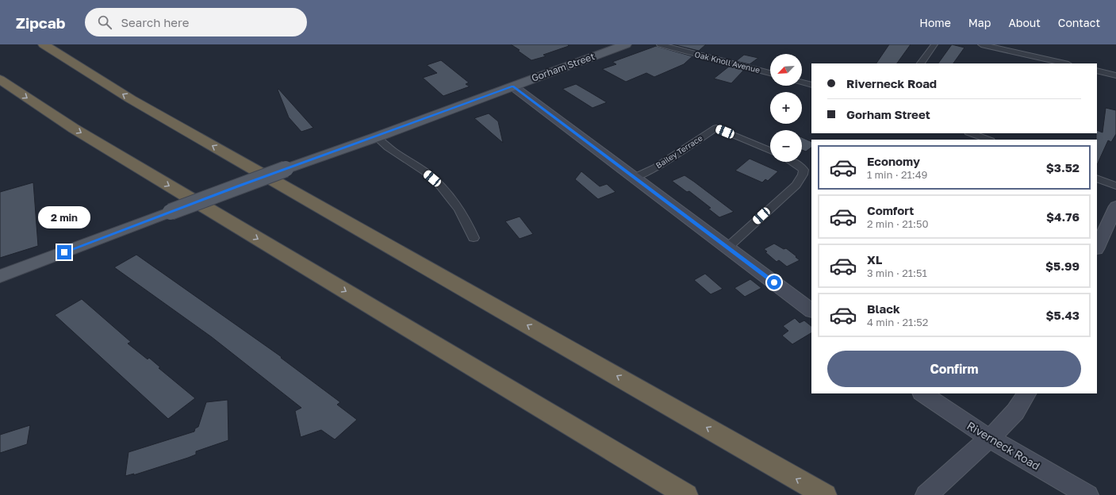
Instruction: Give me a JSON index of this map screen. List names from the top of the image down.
{
  "streets": {
    "main road": ["Gorham Street", "Riverneck Road"],
    "street": ["Oak Knoll Avenue", "Bailey Terrace"]
  },
  "north": "bottom left",
  "page": {
    "header": "Zipcab",
    "search": "Search here",
    "nav": [
      "Home",
      "Map",
      "About",
      "Contact"
    ],
    "map_buttons": ["+", "−"],
    "banner": ["Riverneck Road", "Gorham Street"],
    "list": [
      {
        "name": "Economy",
        "note": "1 min · 21:49",
        "value": "$3.52"
      },
      {
        "name": "Comfort",
        "note": "2 min · 21:50",
        "value": "$4.76"
      },
      {
        "name": "XL",
        "note": "3 min · 21:51",
        "value": "$5.99"
      },
      {
        "name": "Black",
        "note": "4 min · 21:52",
        "value": "$5.43"
      }
    ],
    "bubble": "2 min",
    "buttons": "Confirm"
  }
}
